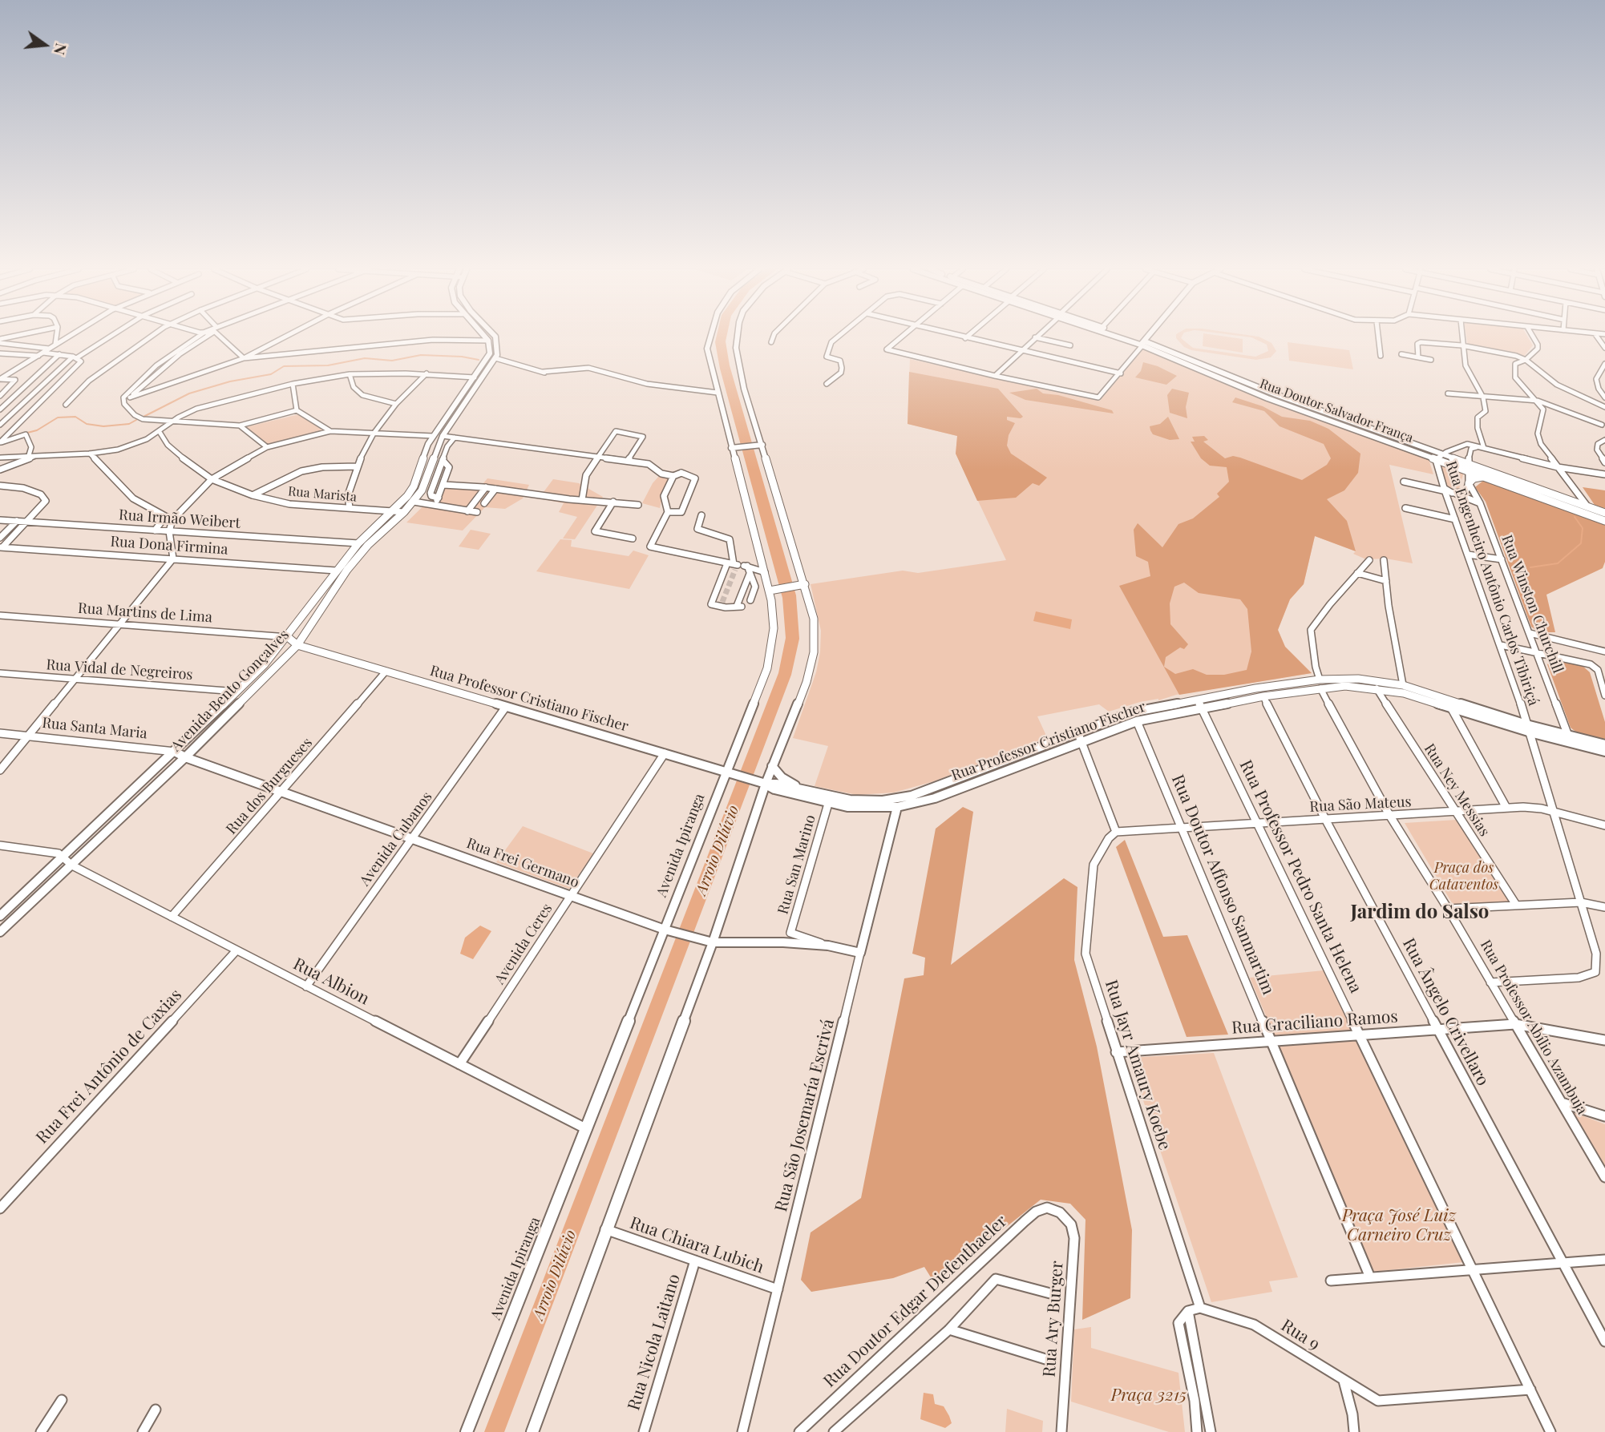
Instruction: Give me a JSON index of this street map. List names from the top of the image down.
{
  "streets": {
    "main road": [
      "Rua Doutor Salvador França",
      "Avenida Bento Gonçalves",
      "Rua Professor Cristiano Fischer",
      "Rua Santa Maria",
      "Avenida Ipiranga",
      "Rua Frei Germano",
      "Rua São Josemaría Escrivá"
    ],
    "street": [
      "Rua Marista",
      "Rua Irmão Weibert",
      "Rua Dona Firmina",
      "Rua Engenheiro Antônio Carlos Tibiriçá",
      "Rua Winston Churchill",
      "Rua Martins de Lima",
      "Rua Vidal de Negreiros",
      "Rua dos Burgueses",
      "Rua Ney Messias",
      "Rua São Mateus",
      "Avenida Cubanos",
      "Rua San Marino",
      "Rua Professor Pedro Santa Helena",
      "Rua Doutor Affonso Sanmartim",
      "Avenida Ceres",
      "Rua Albion",
      "Rua Ângelo Crivellaro",
      "Rua Graciliano Ramos",
      "Rua Professor Abílio Azambuja",
      "Rua Jayr Amaury Koebe",
      "Rua Frei Antônio de Caxias",
      "Rua Chiara Lubich",
      "Rua Doutor Edgar Diefenthaeler",
      "Rua Ary Burger",
      "Rua 9",
      "Rua Nicola Laitano"
    ]
  },
  "crossings": [
    ["Rua Doutor Salvador França", "Rua Engenheiro Antônio Carlos Tibiriçá"],
    ["Rua Marista", "Avenida Bento Gonçalves"],
    ["Rua Irmão Weibert", "Avenida Bento Gonçalves"],
    ["Rua Dona Firmina", "Avenida Bento Gonçalves"],
    ["Rua Engenheiro Antônio Carlos Tibiriçá", "Rua Professor Cristiano Fischer"],
    ["Rua Engenheiro Antônio Carlos Tibiriçá", "Rua São Mateus"],
    ["Rua Engenheiro Antônio Carlos Tibiriçá", "Rua Professor Abílio Azambuja"],
    ["Rua Winston Churchill", "Rua Professor Cristiano Fischer"],
    ["Rua Martins de Lima", "Avenida Bento Gonçalves"],
    ["Rua Martins de Lima", "Rua Professor Cristiano Fischer"],
    ["Rua Vidal de Negreiros", "Avenida Bento Gonçalves"],
    ["Avenida Bento Gonçalves", "Rua Professor Cristiano Fischer"],
    ["Avenida Bento Gonçalves", "Rua Santa Maria"],
    ["Avenida Bento Gonçalves", "Rua Frei Germano"],
    ["Avenida Bento Gonçalves", "Rua Albion"],
    ["Rua Professor Cristiano Fischer", "Rua dos Burgueses"],
    ["Rua Professor Cristiano Fischer", "Rua Ney Messias"],
    ["Rua Professor Cristiano Fischer", "Avenida Cubanos"],
    ["Rua Professor Cristiano Fischer", "Avenida Ipiranga"],
    ["Rua Professor Cristiano Fischer", "Rua San Marino"],
    ["Rua Professor Cristiano Fischer", "Rua Professor Pedro Santa Helena"],
    ["Rua Professor Cristiano Fischer", "Rua Doutor Affonso Sanmartim"],
    ["Rua Professor Cristiano Fischer", "Avenida Ceres"],
    ["Rua Professor Cristiano Fischer", "Rua Ângelo Crivellaro"],
    ["Rua Professor Cristiano Fischer", "Rua Professor Abílio Azambuja"],
    ["Rua Professor Cristiano Fischer", "Rua São Josemaría Escrivá"],
    ["Rua Santa Maria", "Rua Frei Germano"],
    ["Rua dos Burgueses", "Rua Frei Germano"],
    ["Rua dos Burgueses", "Rua Albion"],
    ["Rua Ney Messias", "Rua São Mateus"],
    ["Rua São Mateus", "Rua Professor Pedro Santa Helena"],
    ["Rua São Mateus", "Rua Doutor Affonso Sanmartim"],
    ["Rua São Mateus", "Rua Ângelo Crivellaro"],
    ["Rua São Mateus", "Rua Professor Abílio Azambuja"],
    ["Rua São Mateus", "Rua Jayr Amaury Koebe"],
    ["Avenida Cubanos", "Rua Frei Germano"],
    ["Avenida Cubanos", "Rua Albion"],
    ["Avenida Ipiranga", "Rua Frei Germano"],
    ["Avenida Ipiranga", "Rua Albion"],
    ["Rua Frei Germano", "Rua San Marino"],
    ["Rua Frei Germano", "Avenida Ceres"],
    ["Rua Frei Germano", "Rua São Josemaría Escrivá"],
    ["Rua Professor Pedro Santa Helena", "Rua Graciliano Ramos"],
    ["Rua Professor Pedro Santa Helena", "Rua 9"],
    ["Rua Doutor Affonso Sanmartim", "Rua Graciliano Ramos"],
    ["Avenida Ceres", "Rua Albion"],
    ["Rua Albion", "Rua Frei Antônio de Caxias"],
    ["Rua Ângelo Crivellaro", "Rua Graciliano Ramos"],
    ["Rua Graciliano Ramos", "Rua Professor Abílio Azambuja"],
    ["Rua Graciliano Ramos", "Rua Jayr Amaury Koebe"],
    ["Rua Jayr Amaury Koebe", "Rua 9"],
    ["Rua São Josemaría Escrivá", "Rua Chiara Lubich"],
    ["Rua Chiara Lubich", "Rua Nicola Laitano"],
    ["Rua Doutor Edgar Diefenthaeler", "Rua Ary Burger"]
  ],
  "districts": ["Jardim do Salso"],
  "water": ["Arroio Dilúvio"],
  "parks": ["Praça dos Cataventos", "Praça José Luiz Carneiro Cruz", "Praça 3215"],
  "north": "right"
}
